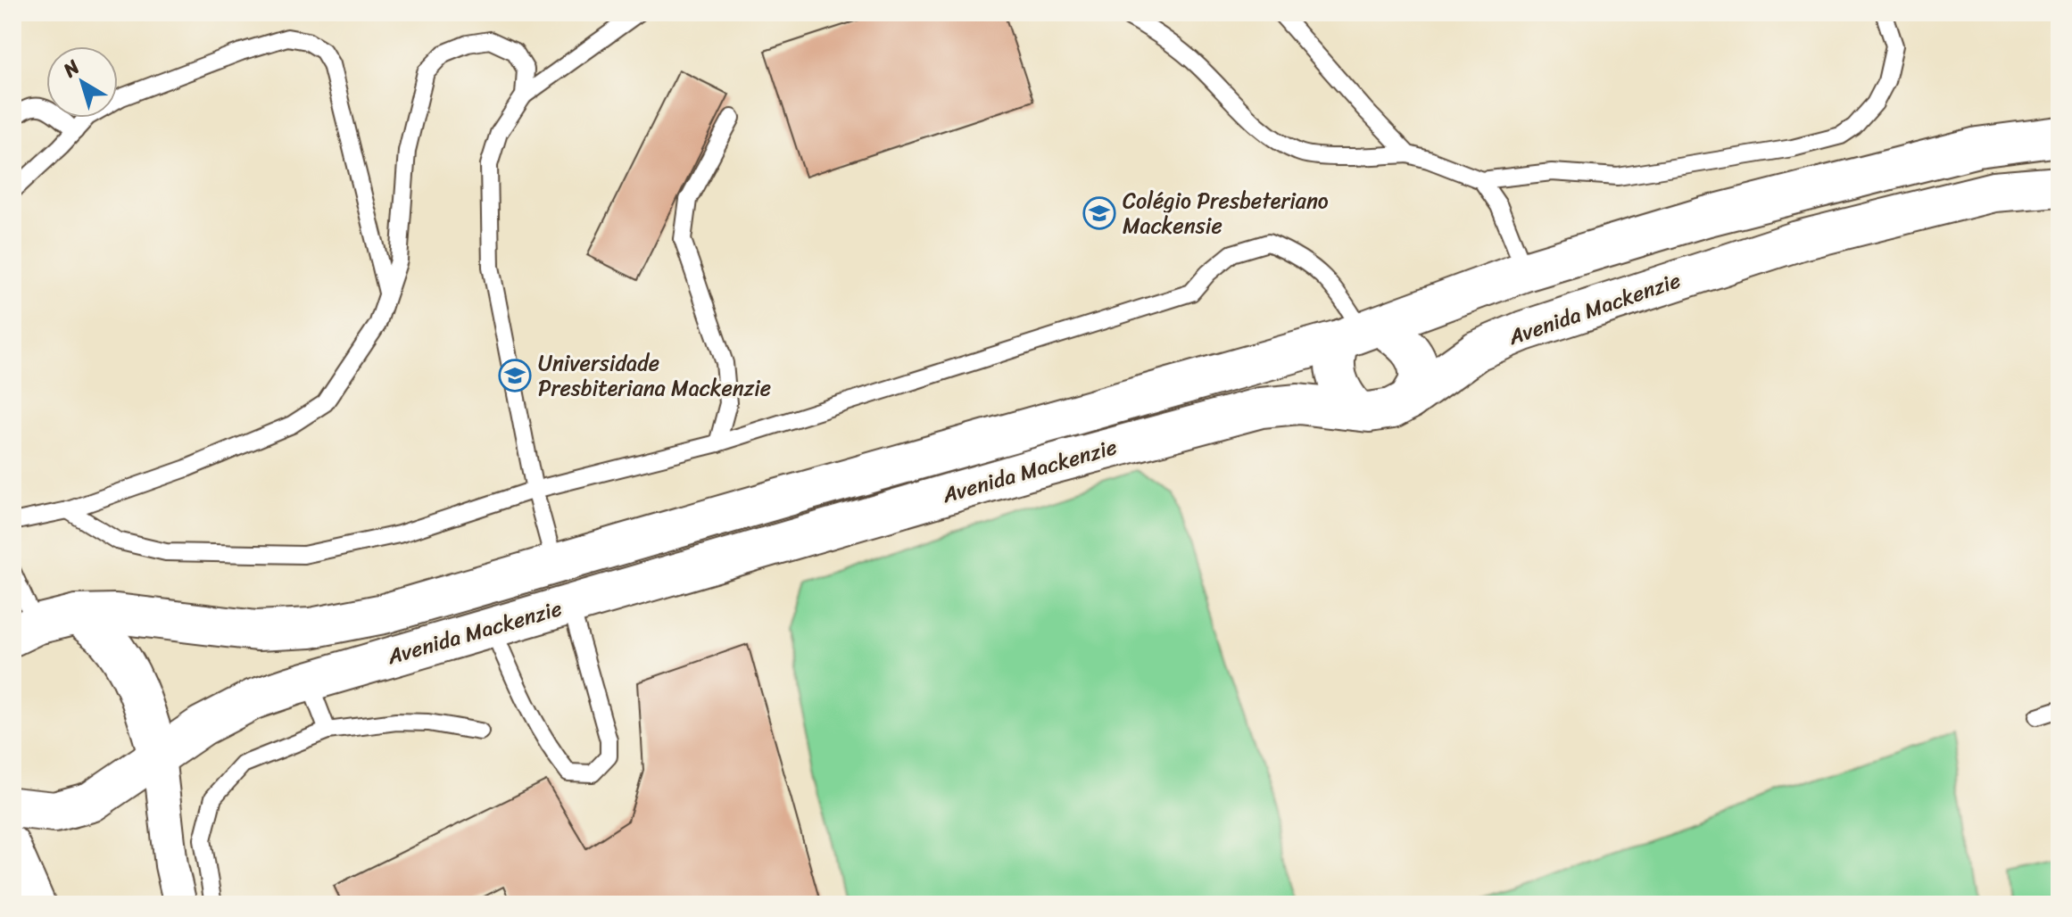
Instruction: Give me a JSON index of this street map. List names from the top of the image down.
{
  "streets": {
    "main road": ["Avenida Mackenzie"]
  },
  "places": {
    "school or university": ["Colégio Presbeteriano Mackensie", "Universidade Presbiteriana Mackenzie"]
  },
  "north": "top left"
}
